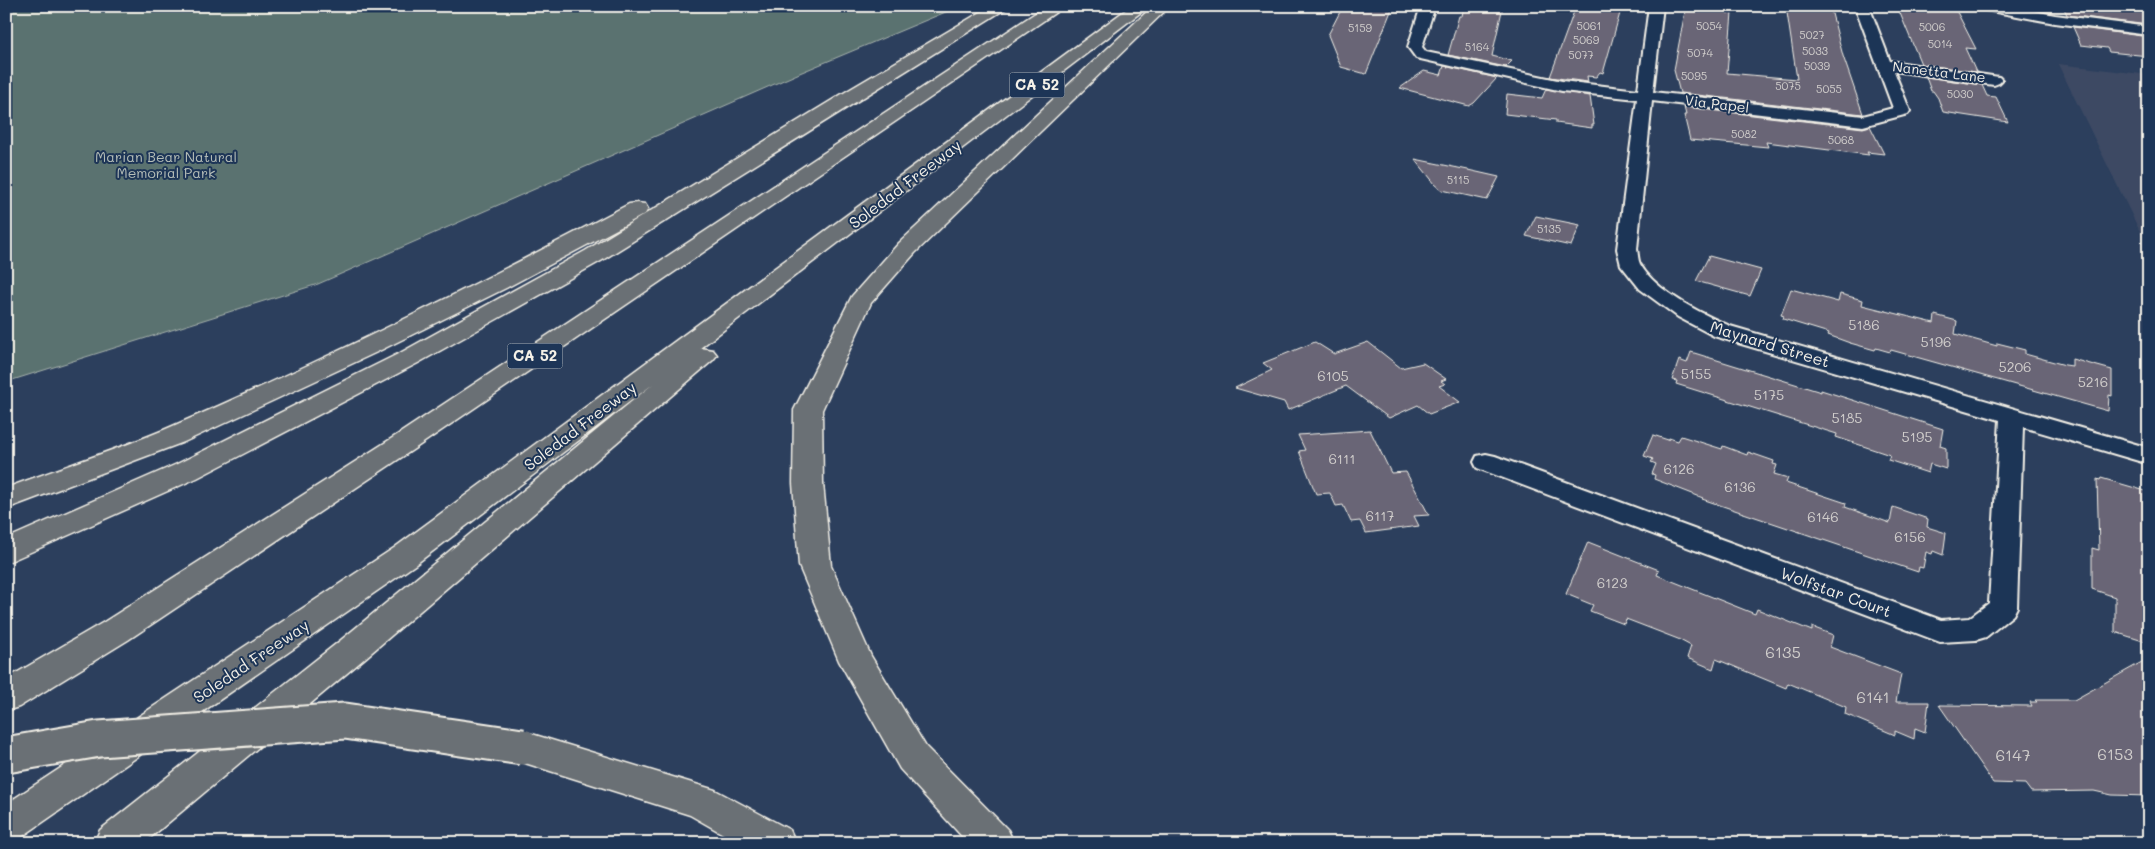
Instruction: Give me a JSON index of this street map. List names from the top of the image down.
{
  "streets": {
    "highway": ["CA 52", "Soledad Freeway"],
    "street": [
      "Nanetta Lane",
      "Via Papel",
      "Maynard Street",
      "Wolfstar Court"
    ]
  },
  "crossings": [
    ["Nanetta Lane", "Via Papel"],
    ["Via Papel", "Maynard Street"],
    ["Maynard Street", "Wolfstar Court"]
  ],
  "parks": ["Marian Bear Natural Memorial Park"],
  "house_numbers": [
    "5061",
    "5054",
    "5006",
    "5159",
    "5027",
    "5069",
    "5014",
    "5164",
    "5033",
    "5074",
    "5077",
    "5039",
    "5095",
    "5075",
    "5055",
    "5030",
    "5082",
    "5068",
    "5115",
    "5135",
    "5186",
    "5196",
    "5206",
    "5155",
    "6105",
    "5216",
    "5175",
    "5185",
    "5195",
    "6111",
    "6126",
    "6136",
    "6117",
    "6146",
    "6156",
    "6123",
    "6135",
    "6141",
    "6153",
    "6147"
  ]
}
